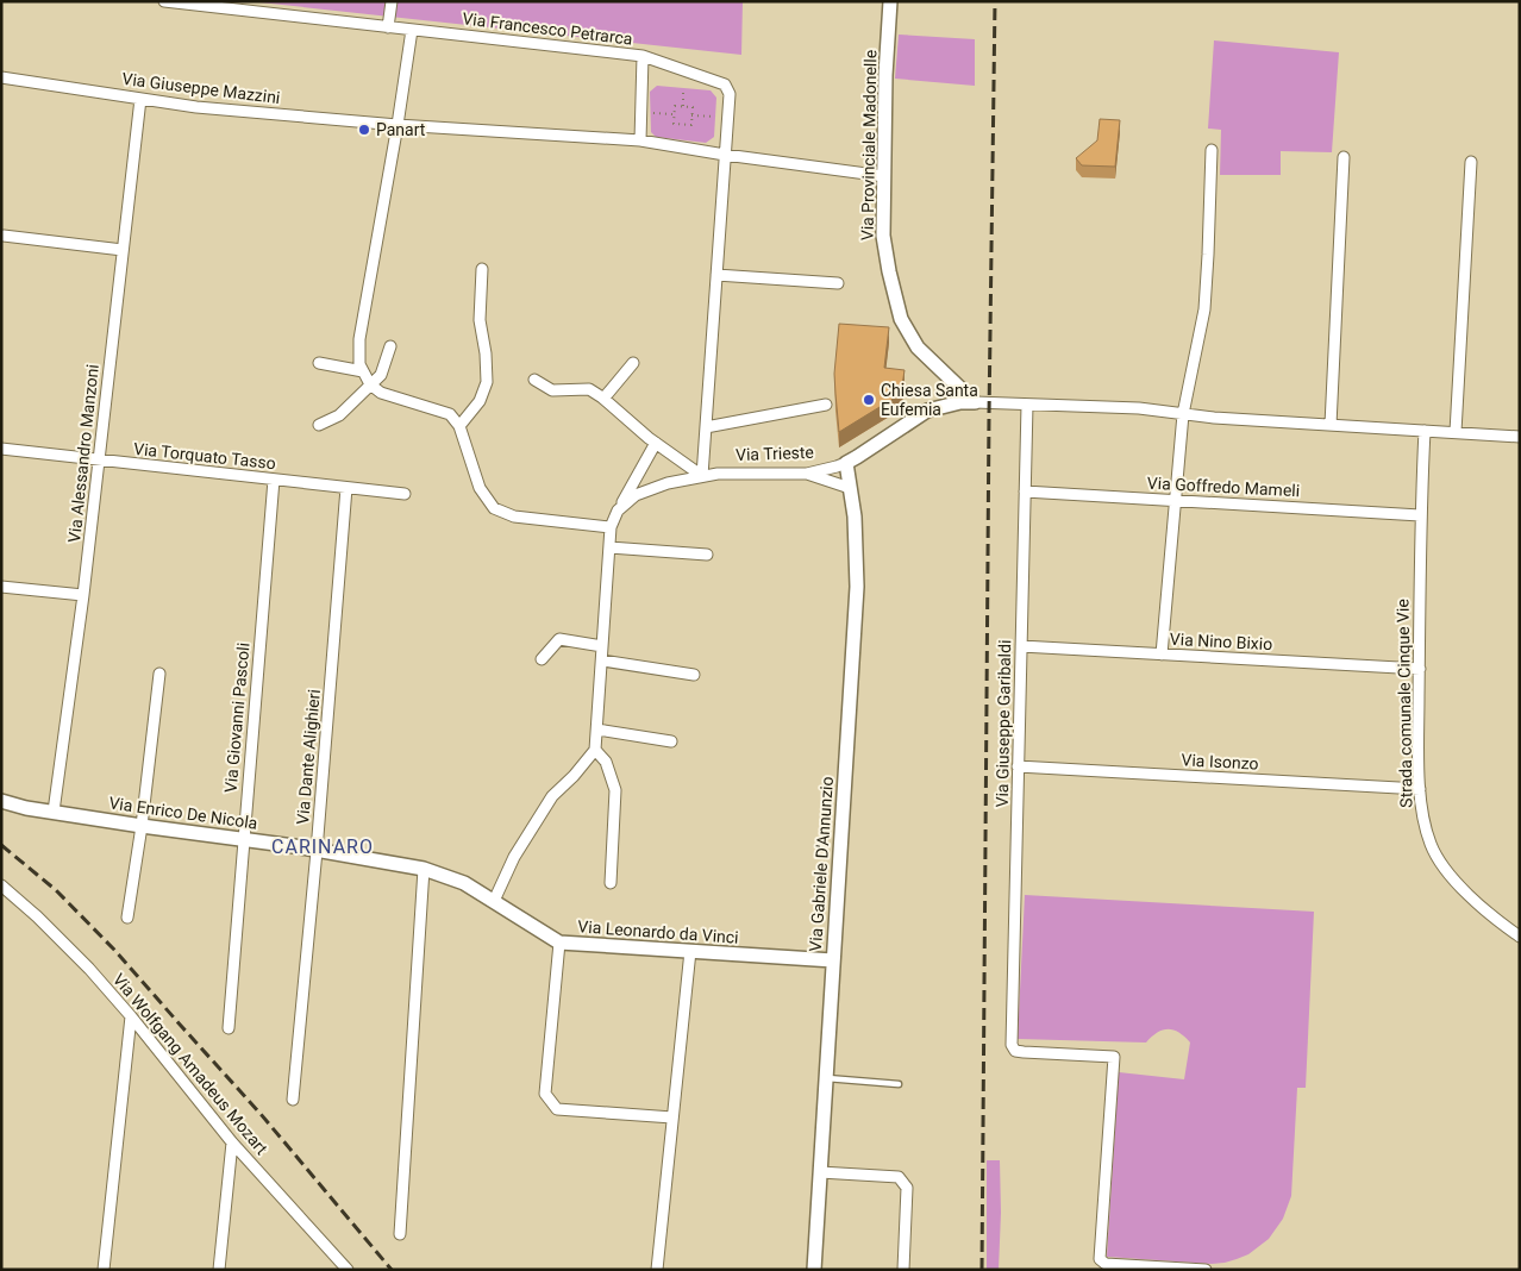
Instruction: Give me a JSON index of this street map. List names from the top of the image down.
{
  "streets": {
    "street": [
      "Via Francesco Petrarca",
      "Via Giuseppe Mazzini",
      "Via Provinciale Madonelle",
      "Via Alessandro Manzoni",
      "Via Trieste",
      "Via Torquato Tasso",
      "Via Goffredo Mameli",
      "Via Nino Bixio",
      "Strada comunale Cinque Vie",
      "Via Giovanni Pascoli",
      "Via Giuseppe Garibaldi",
      "Via Dante Alighieri",
      "Via Isonzo",
      "Via Enrico De Nicola",
      "Via Gabriele D'Annunzio",
      "Via Leonardo da Vinci",
      "Via Wolfgang Amadeus Mozart"
    ]
  },
  "crossings": [
    ["Via Francesco Petrarca", "Via Giuseppe Mazzini"],
    ["Via Francesco Petrarca", "Via Trieste"],
    ["Via Giuseppe Mazzini", "Via Provinciale Madonelle"],
    ["Via Giuseppe Mazzini", "Via Alessandro Manzoni"],
    ["Via Provinciale Madonelle", "Via Trieste"],
    ["Via Alessandro Manzoni", "Via Torquato Tasso"],
    ["Via Alessandro Manzoni", "Via Enrico De Nicola"],
    ["Via Trieste", "Via Gabriele D'Annunzio"],
    ["Via Torquato Tasso", "Via Giovanni Pascoli"],
    ["Via Torquato Tasso", "Via Dante Alighieri"],
    ["Via Goffredo Mameli", "Strada comunale Cinque Vie"],
    ["Via Goffredo Mameli", "Via Giuseppe Garibaldi"],
    ["Via Nino Bixio", "Strada comunale Cinque Vie"],
    ["Via Nino Bixio", "Via Giuseppe Garibaldi"],
    ["Strada comunale Cinque Vie", "Via Isonzo"],
    ["Via Giovanni Pascoli", "Via Enrico De Nicola"],
    ["Via Giuseppe Garibaldi", "Via Isonzo"],
    ["Via Dante Alighieri", "Via Enrico De Nicola"],
    ["Via Enrico De Nicola", "Via Leonardo da Vinci"],
    ["Via Gabriele D'Annunzio", "Via Leonardo da Vinci"]
  ],
  "districts": ["CARINARO"],
  "places": ["Panart", "Chiesa Santa Eufemia"]
}
